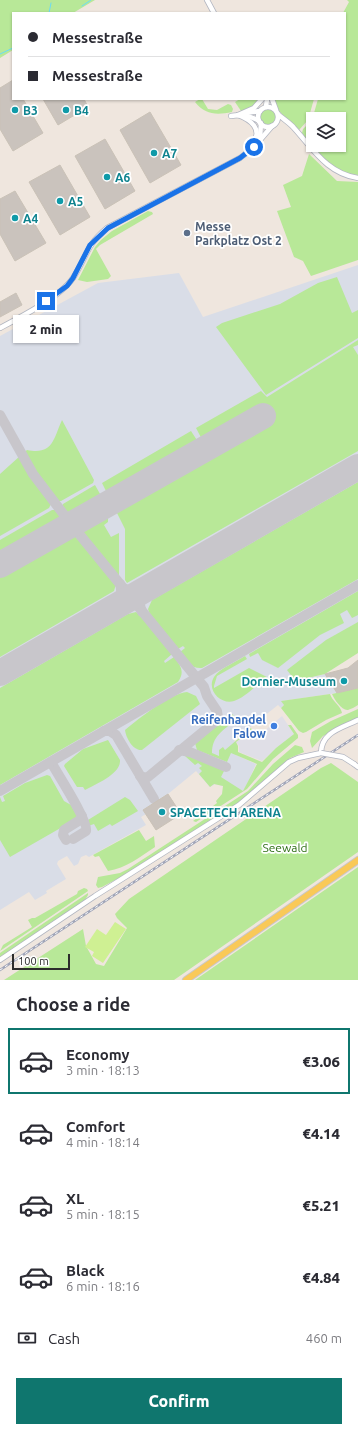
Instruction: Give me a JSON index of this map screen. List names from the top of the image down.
{
  "parks": ["Seewald"],
  "places": [
    "B3",
    "B4",
    "A7",
    "A6",
    "A5",
    "A4",
    "Messe Parkplatz Ost 2",
    "Dornier-Museum",
    "Reifenhandel Falow",
    "SPACETECH ARENA"
  ],
  "scale_bar": "100 m",
  "page": {
    "banner": ["Messestraße", "Messestraße"],
    "bubble": "2 min",
    "scale": "100 m",
    "heading": "Choose a ride",
    "list": [
      {
        "name": "Economy",
        "note": "3 min · 18:13",
        "value": "€3.06"
      },
      {
        "name": "Comfort",
        "note": "4 min · 18:14",
        "value": "€4.14"
      },
      {
        "name": "XL",
        "note": "5 min · 18:15",
        "value": "€5.21"
      },
      {
        "name": "Black",
        "note": "6 min · 18:16",
        "value": "€4.84"
      }
    ],
    "pay": ["Cash", "460 m"],
    "buttons": "Confirm"
  }
}
